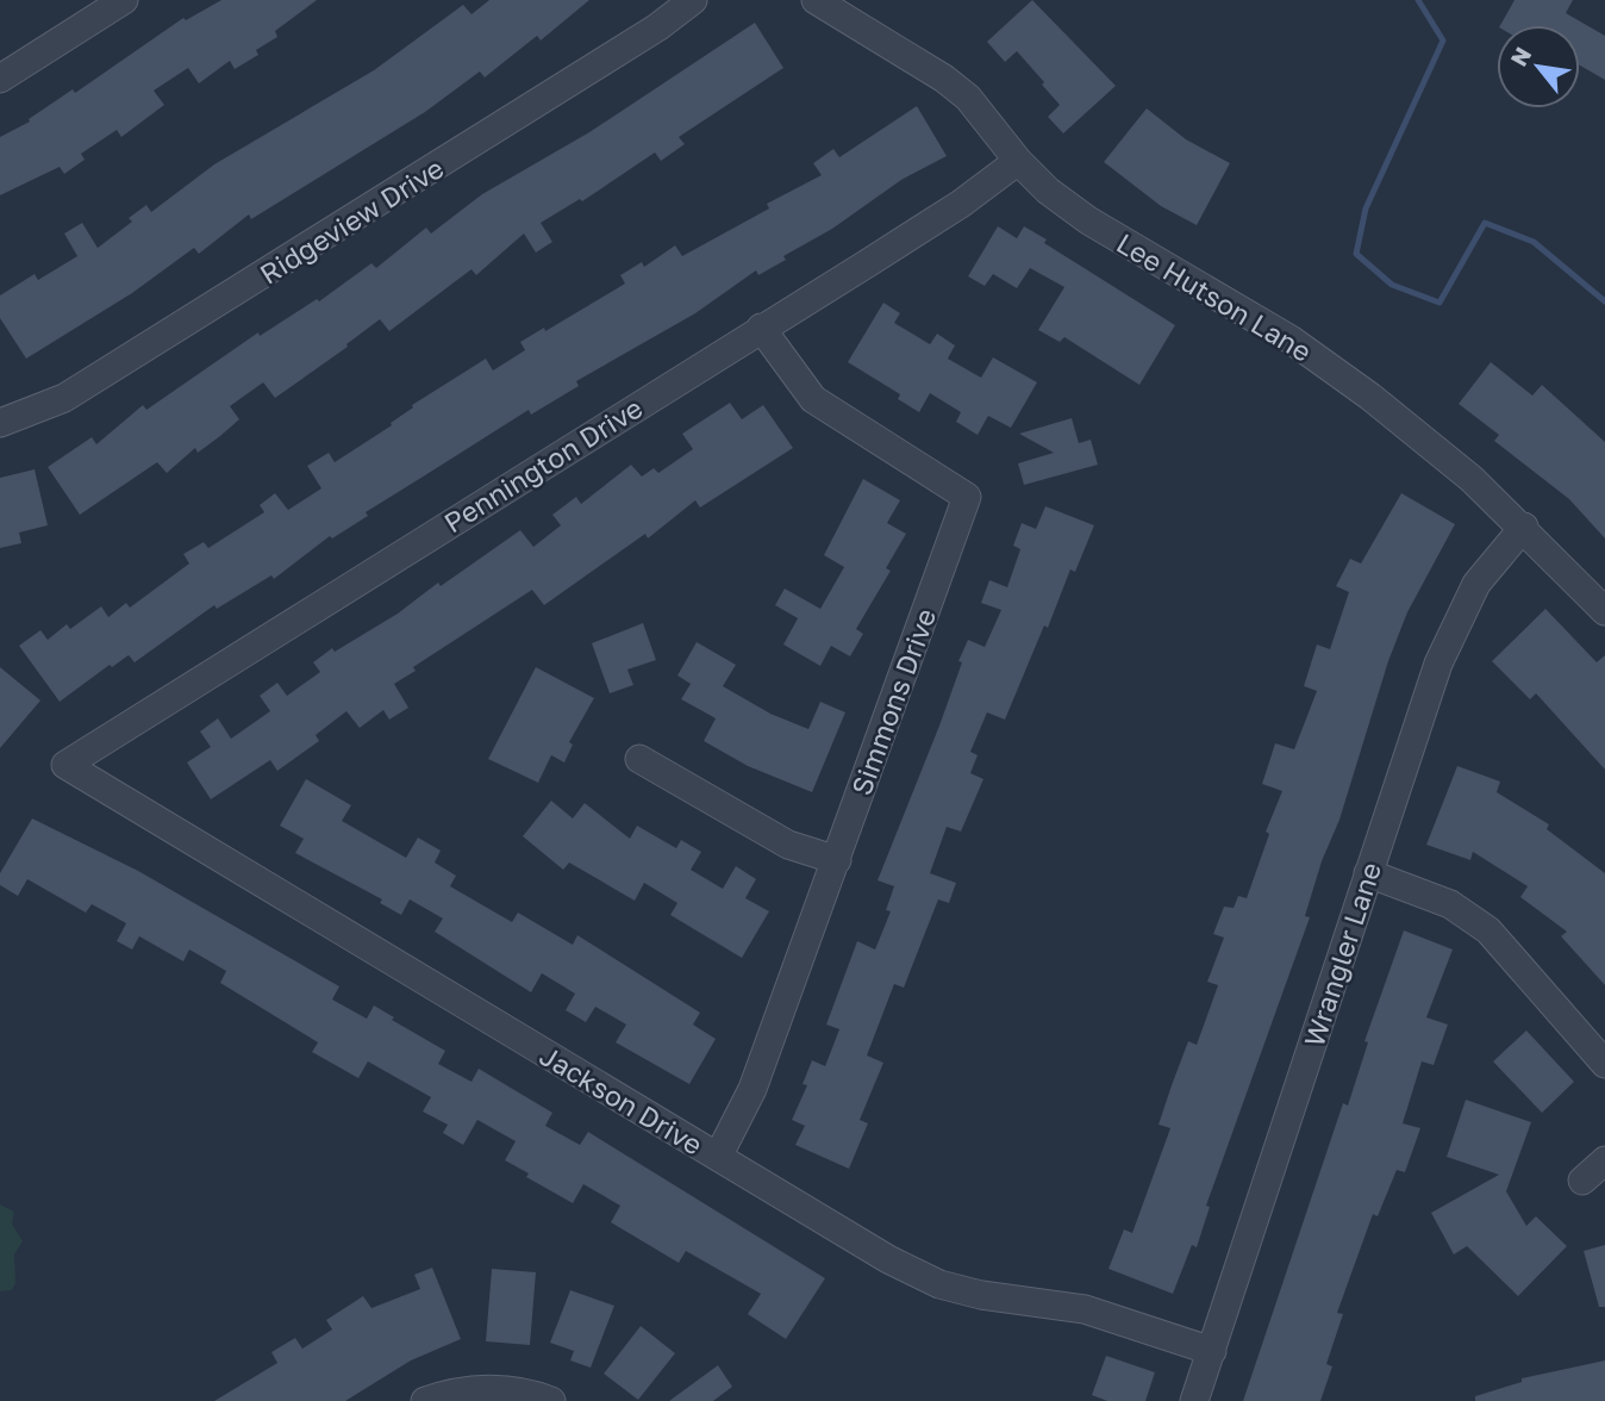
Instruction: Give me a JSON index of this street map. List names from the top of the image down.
{
  "streets": {
    "street": [
      "Ridgeview Drive",
      "Lee Hutson Lane",
      "Pennington Drive",
      "Simmons Drive",
      "Wrangler Lane",
      "Jackson Drive"
    ]
  },
  "crossings": [
    ["Lee Hutson Lane", "Pennington Drive"],
    ["Lee Hutson Lane", "Wrangler Lane"],
    ["Pennington Drive", "Simmons Drive"],
    ["Pennington Drive", "Jackson Drive"],
    ["Simmons Drive", "Jackson Drive"],
    ["Wrangler Lane", "Jackson Drive"]
  ],
  "north": "top left"
}
